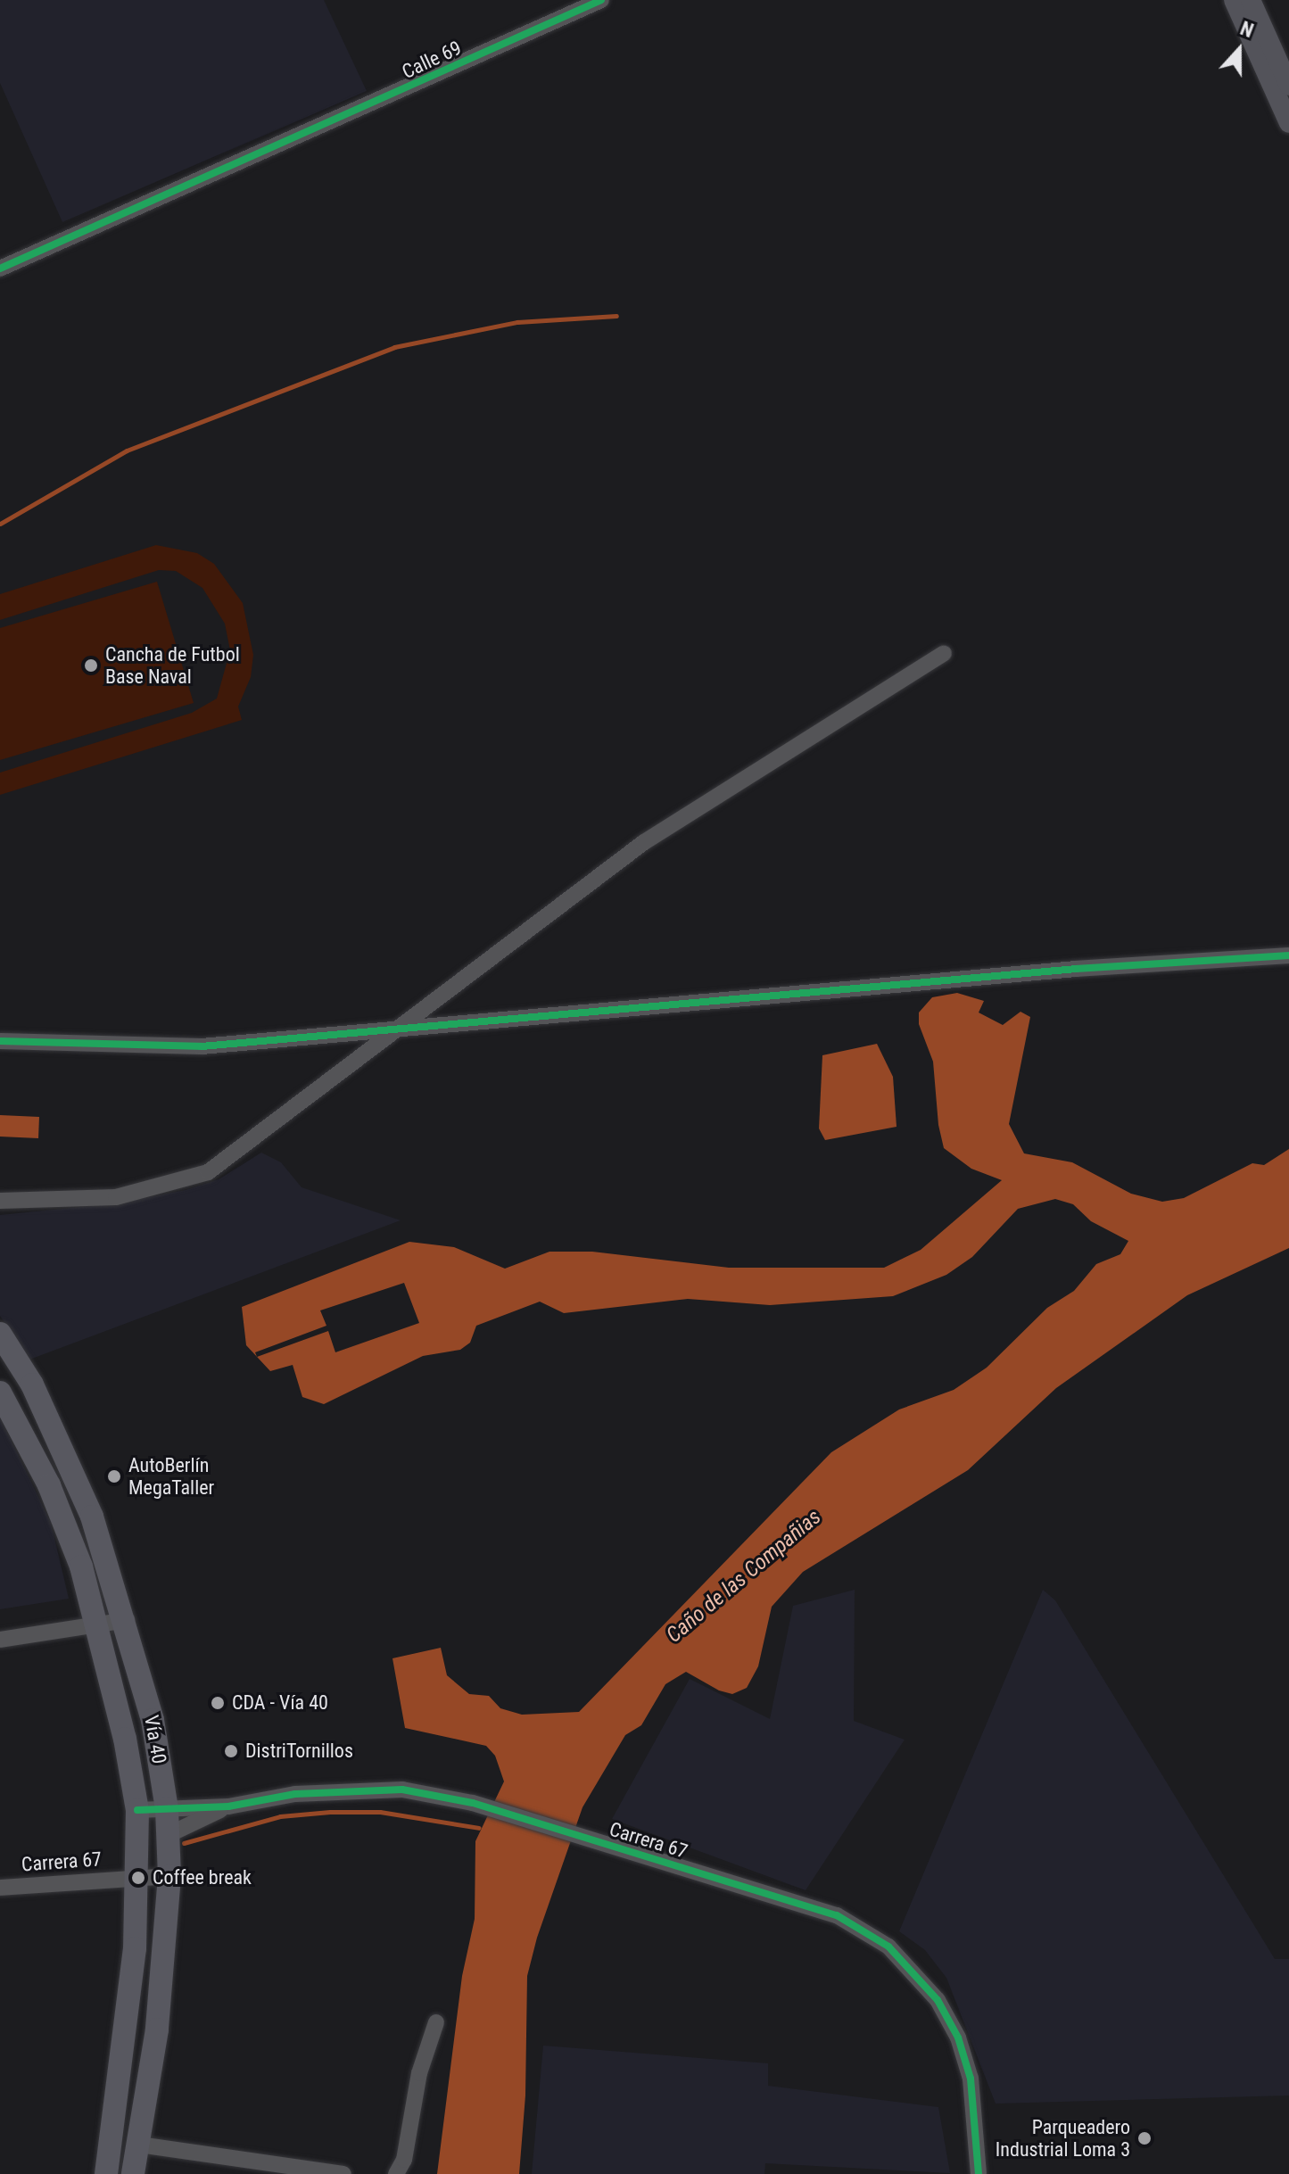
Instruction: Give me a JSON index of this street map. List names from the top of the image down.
{
  "streets": {
    "highway": ["Vía 40"],
    "street": ["Calle 69", "Carrera 67"]
  },
  "crossings": [
    ["Vía 40", "Carrera 67"]
  ],
  "water": ["Caño de las Compañias"],
  "places": [
    "Cancha de Futbol Base Naval",
    "AutoBerlín MegaTaller",
    "CDA - Vía 40",
    "DistriTornillos",
    "Coffee break",
    "Parqueadero Industrial Loma 3"
  ],
  "north": "top"
}
